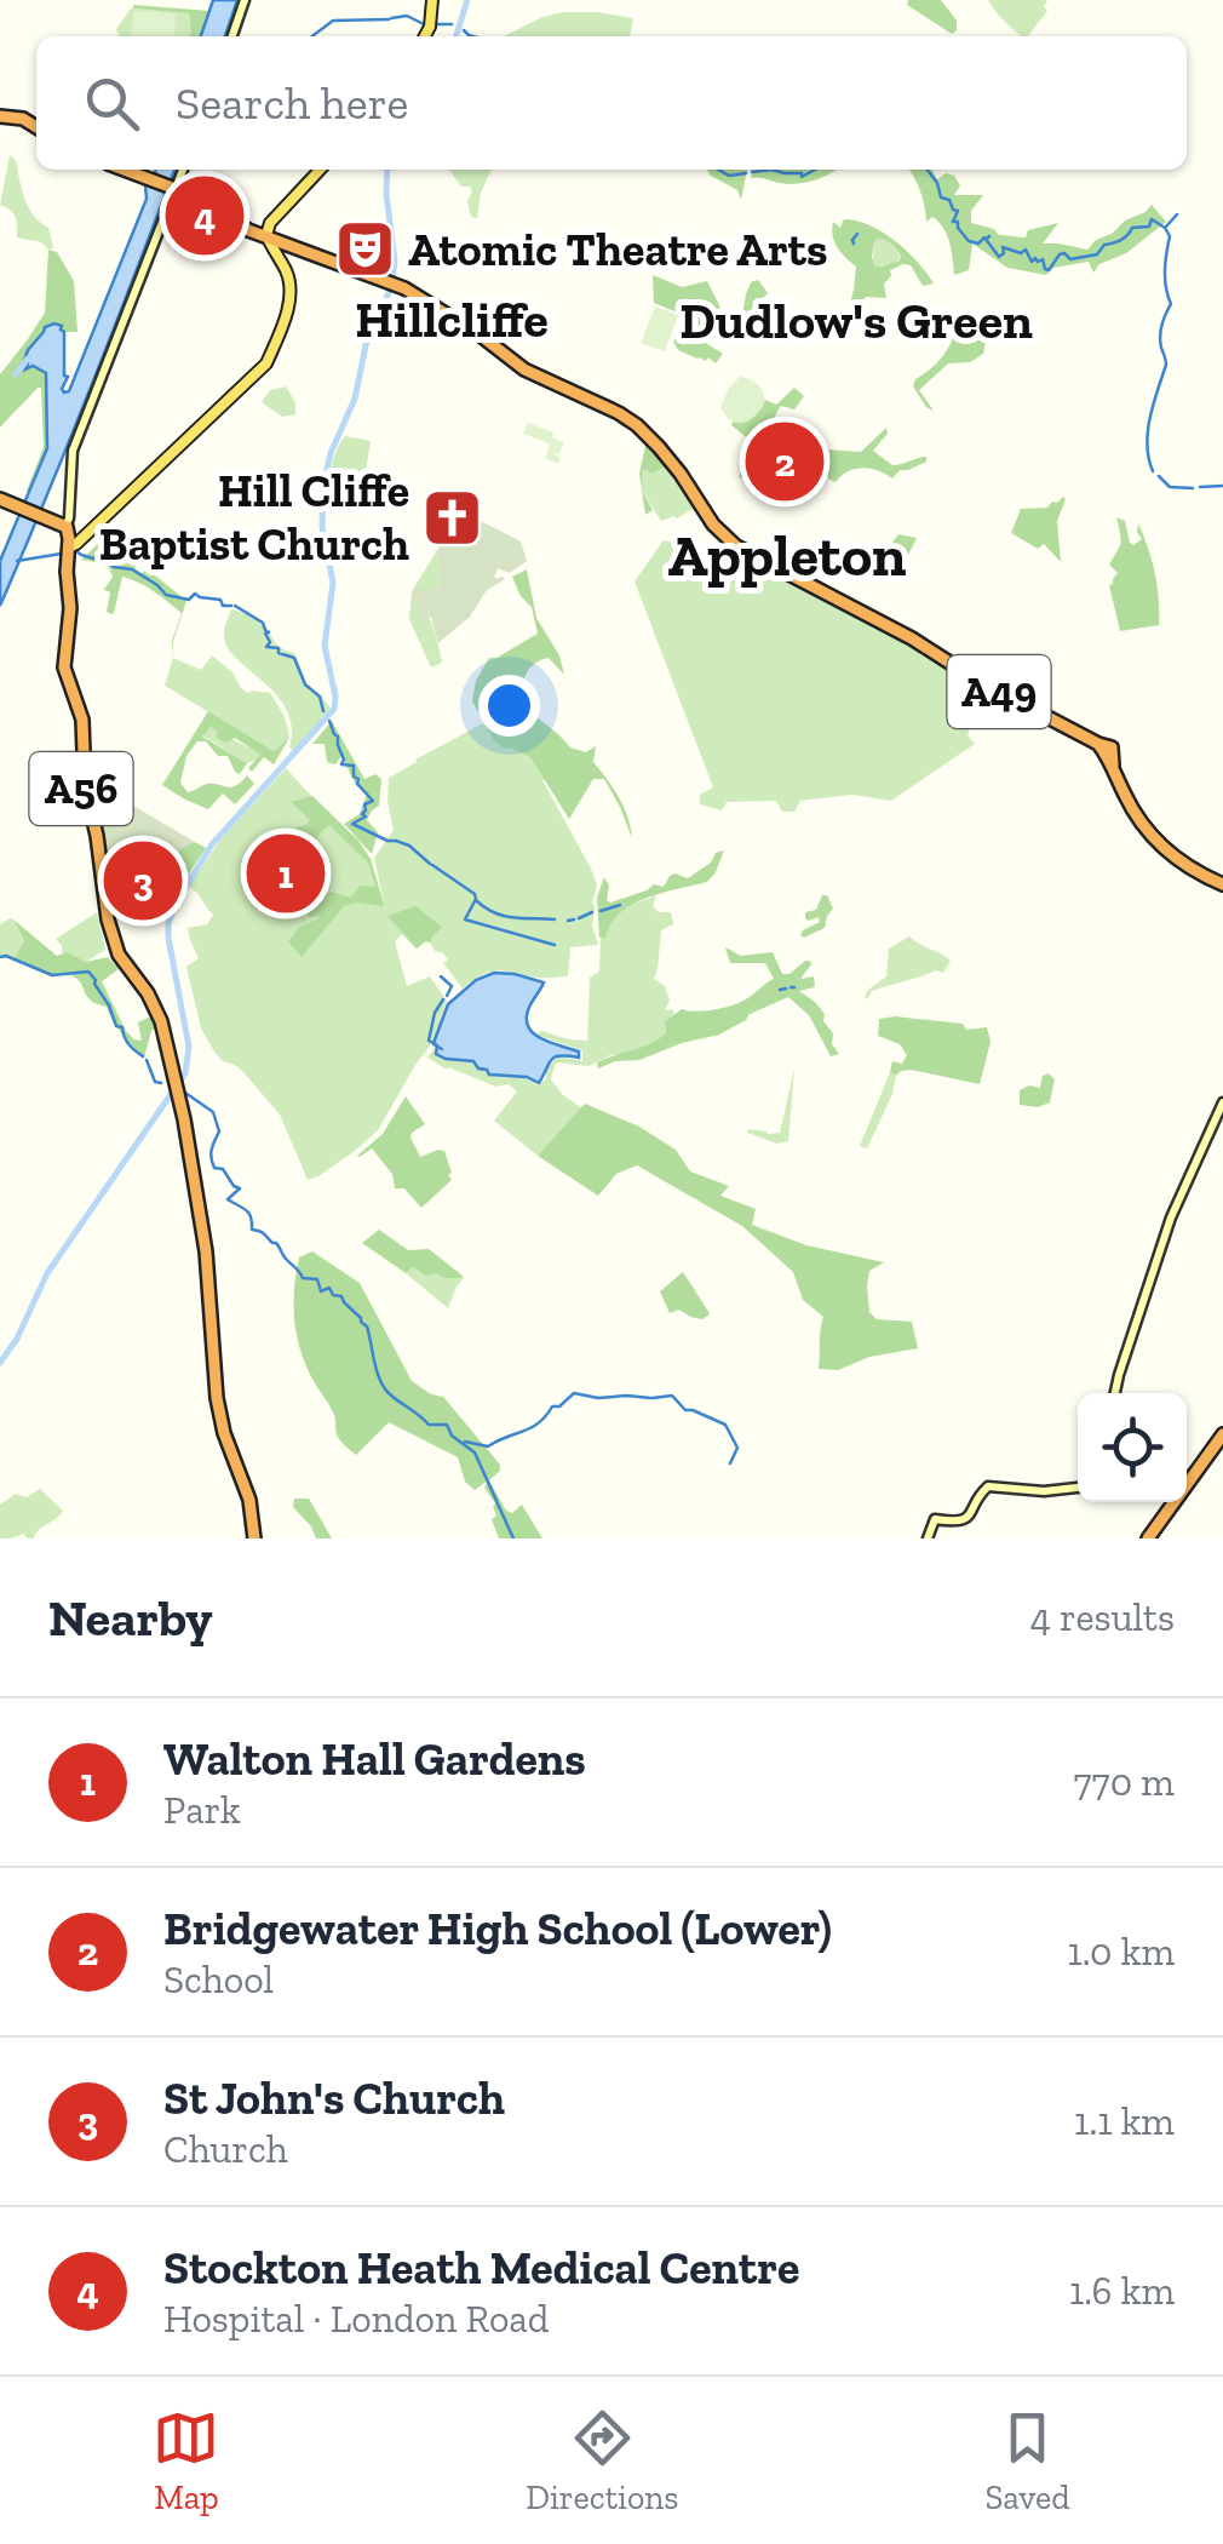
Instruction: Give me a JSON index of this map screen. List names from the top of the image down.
{
  "streets": {
    "highway": ["A49", "A56"]
  },
  "districts": ["Hillcliffe", "Dudlow's Green", "Appleton"],
  "places": {
    "theatre": ["Atomic Theatre Arts"],
    "church": ["Hill Cliffe Baptist Church"]
  },
  "page": {
    "search": "Search here",
    "pins": [
      "4",
      "2",
      "1",
      "3"
    ],
    "heading": ["Nearby", "4 results"],
    "list": [
      {
        "mark": "1",
        "name": "Walton Hall Gardens",
        "note": "Park",
        "value": "770 m"
      },
      {
        "mark": "2",
        "name": "Bridgewater High School (Lower)",
        "note": "School",
        "value": "1.0 km"
      },
      {
        "mark": "3",
        "name": "St John's Church",
        "note": "Church",
        "value": "1.1 km"
      },
      {
        "mark": "4",
        "name": "Stockton Heath Medical Centre",
        "note": "Hospital · London Road",
        "value": "1.6 km"
      }
    ],
    "nav": ["Map", "Directions", "Saved"]
  }
}
